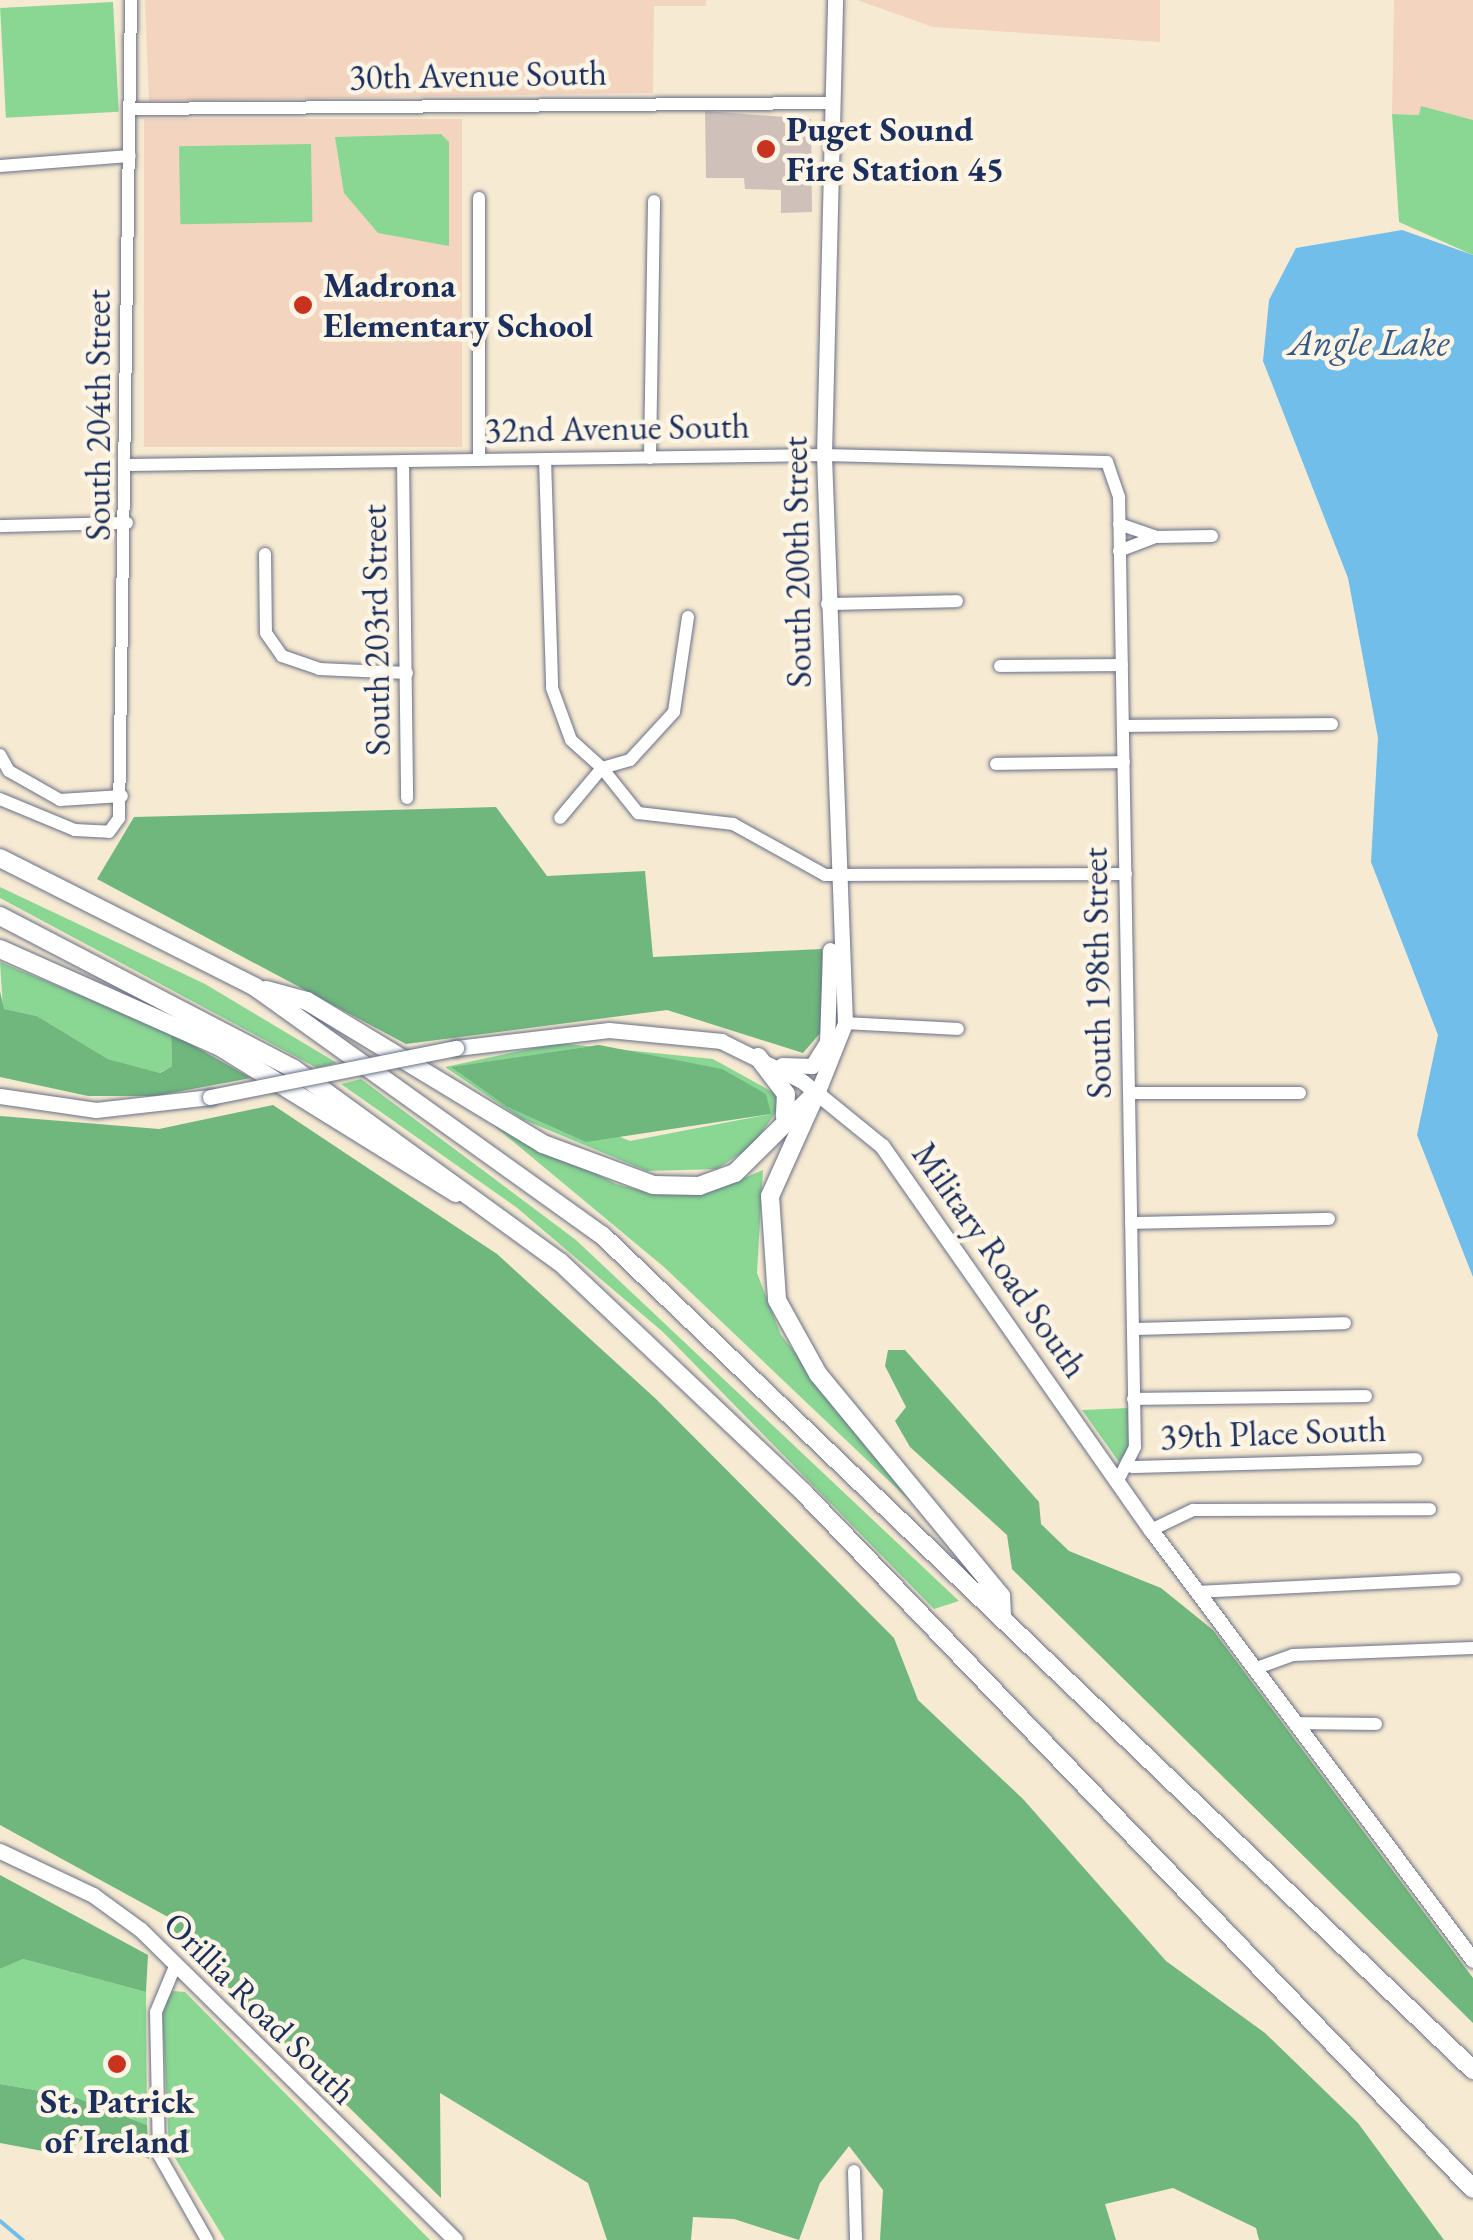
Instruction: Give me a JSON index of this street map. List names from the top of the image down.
{
  "streets": {
    "main road": ["South 200th Street", "Military Road South", "Orillia Road South"],
    "street": [
      "30th Avenue South",
      "South 204th Street",
      "32nd Avenue South",
      "South 203rd Street",
      "South 198th Street",
      "39th Place South"
    ]
  },
  "crossings": [
    ["30th Avenue South", "South 204th Street"],
    ["30th Avenue South", "South 200th Street"],
    ["South 204th Street", "32nd Avenue South"],
    ["32nd Avenue South", "South 200th Street"],
    ["32nd Avenue South", "South 203rd Street"],
    ["32nd Avenue South", "South 198th Street"],
    ["South 200th Street", "Military Road South"],
    ["South 198th Street", "39th Place South"]
  ],
  "water": ["Angle Lake"],
  "places": ["Puget Sound Fire Station 45", "Madrona Elementary School", "St. Patrick of Ireland"]
}
